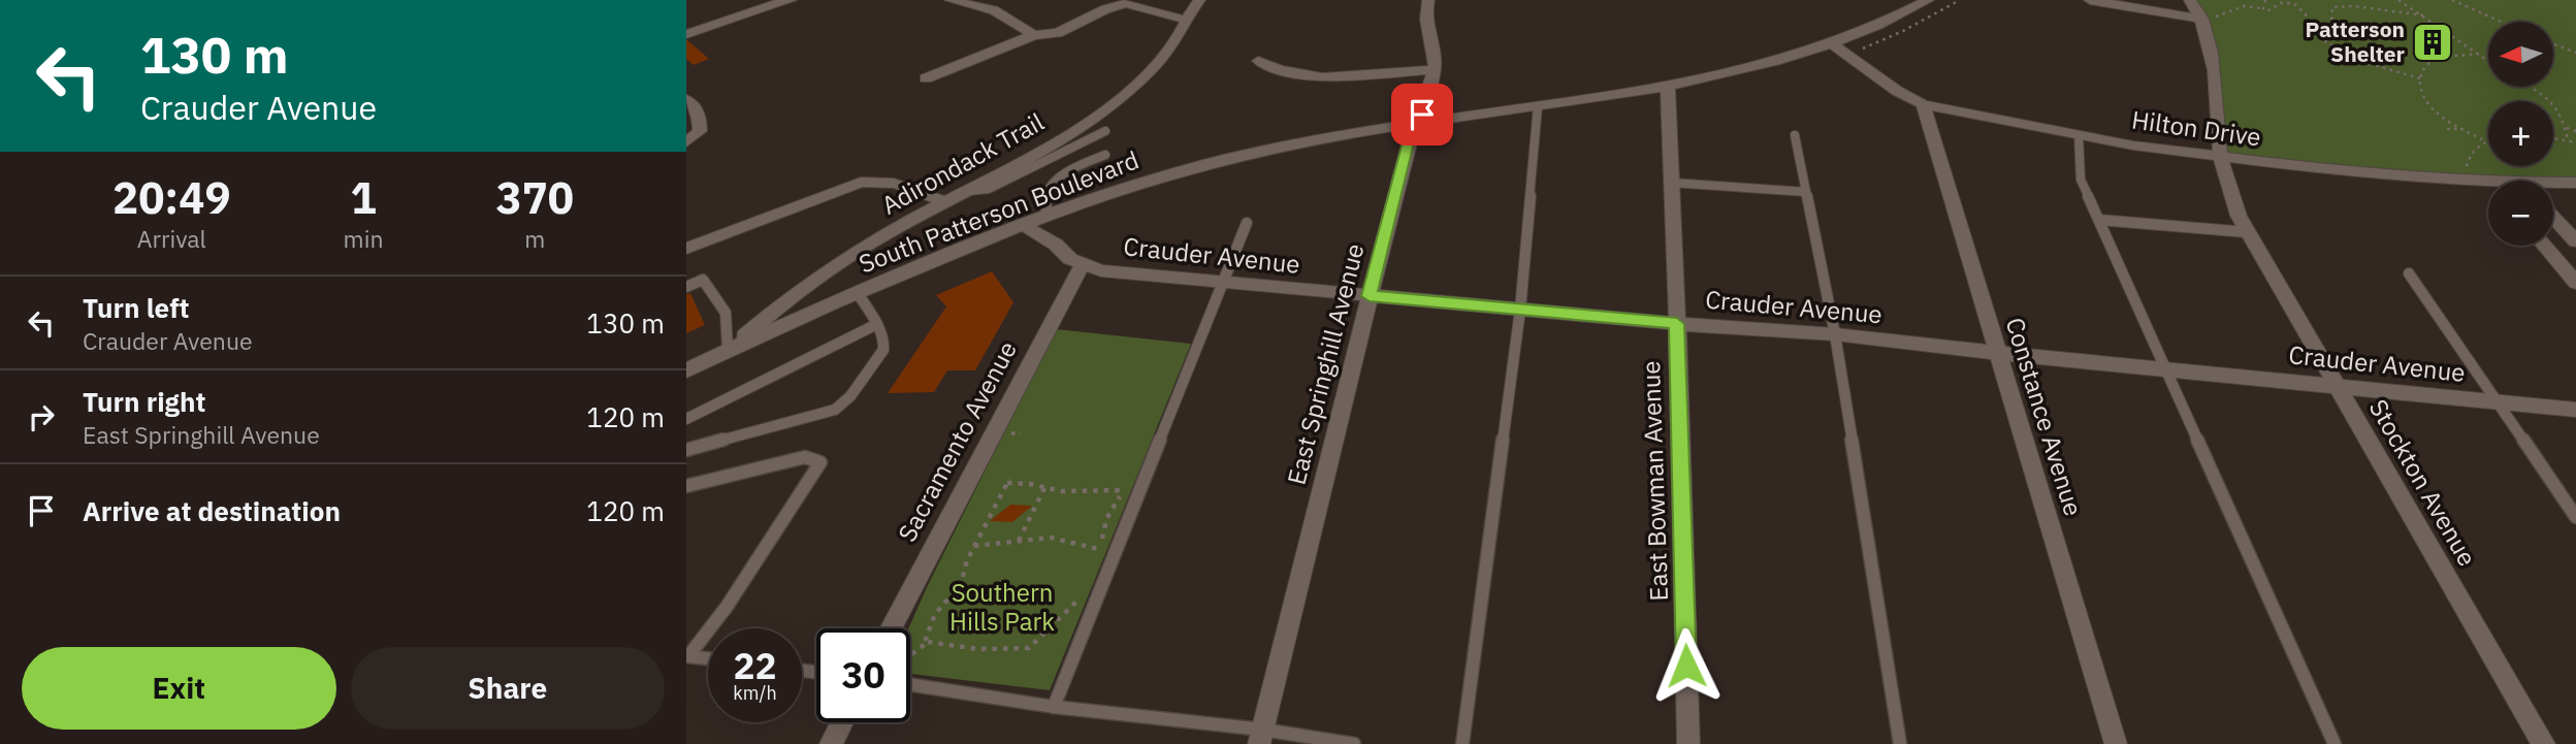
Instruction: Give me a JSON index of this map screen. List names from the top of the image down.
{
  "streets": {
    "street": [
      "Hilton Drive",
      "Adirondack Trail",
      "South Patterson Boulevard",
      "Crauder Avenue",
      "East Springhill Avenue",
      "Constance Avenue",
      "Sacramento Avenue",
      "East Bowman Avenue",
      "Stockton Avenue"
    ]
  },
  "crossings": [
    ["Hilton Drive", "South Patterson Boulevard"],
    ["Hilton Drive", "Constance Avenue"],
    ["Hilton Drive", "Stockton Avenue"],
    ["Adirondack Trail", "South Patterson Boulevard"],
    ["South Patterson Boulevard", "East Springhill Avenue"],
    ["South Patterson Boulevard", "East Bowman Avenue"],
    ["Crauder Avenue", "East Springhill Avenue"],
    ["Crauder Avenue", "Constance Avenue"],
    ["Crauder Avenue", "Sacramento Avenue"],
    ["Crauder Avenue", "East Bowman Avenue"],
    ["Crauder Avenue", "Stockton Avenue"]
  ],
  "parks": ["Southern Hills Park"],
  "places": {
    "building": ["Patterson Shelter"]
  },
  "north": "left",
  "page": {
    "turn": ["130 m", "Crauder Avenue"],
    "map_buttons": ["+", "−"],
    "eta": [
      "20:49",
      "Arrival",
      "1",
      "min",
      "370",
      "m"
    ],
    "list": [
      {
        "name": "Turn left",
        "note": "Crauder Avenue",
        "value": "130 m"
      },
      {
        "name": "Turn right",
        "note": "East Springhill Avenue",
        "value": "120 m"
      },
      {
        "name": "Arrive at destination",
        "value": "120 m"
      }
    ],
    "speed": "22 km/h",
    "limit": "30",
    "buttons": ["Exit", "Share"]
  }
}
